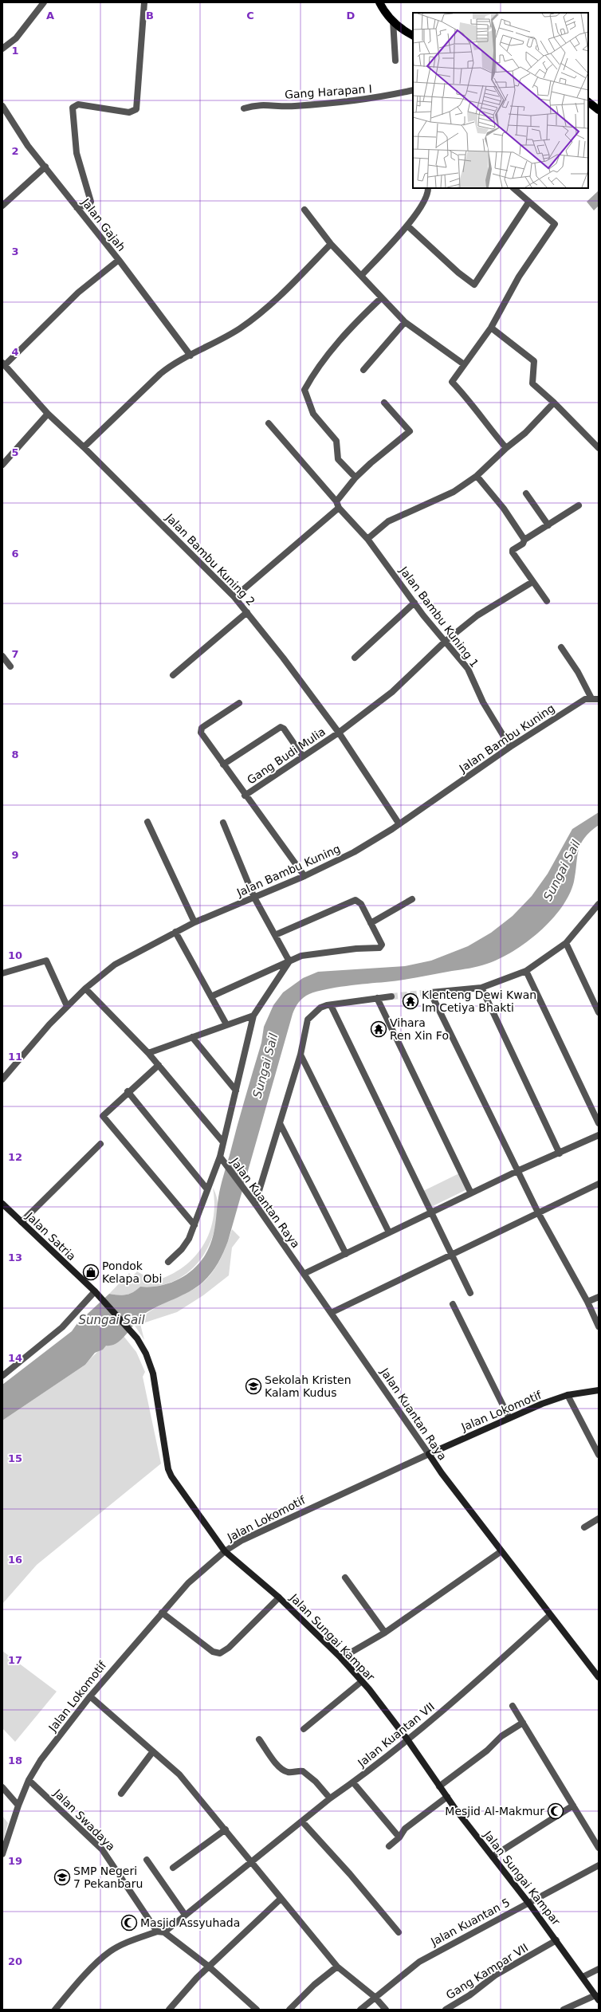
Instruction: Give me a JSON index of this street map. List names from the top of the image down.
{
  "streets": {
    "street": [
      "Gang Harapan I",
      "Jalan Gajah",
      "Jalan Bambu Kuning 2",
      "Jalan Bambu Kuning 1",
      "Jalan Bambu Kuning",
      "Gang Budi Mulia",
      "Jalan Kuantan Raya",
      "Jalan Satria",
      "Jalan Lokomotif",
      "Jalan Sungai Kampar",
      "Jalan Kuantan VII",
      "Jalan Swadaya",
      "Jalan Kuantan 5",
      "Gang Kampar VII"
    ]
  },
  "crossings": [
    ["Jalan Bambu Kuning 2", "Jalan Bambu Kuning"],
    ["Jalan Bambu Kuning 2", "Gang Budi Mulia"],
    ["Jalan Bambu Kuning 1", "Jalan Bambu Kuning"],
    ["Jalan Bambu Kuning 1", "Gang Budi Mulia"],
    ["Jalan Kuantan Raya", "Jalan Lokomotif"],
    ["Jalan Kuantan Raya", "Jalan Kuantan VII"],
    ["Jalan Satria", "Jalan Sungai Kampar"],
    ["Jalan Lokomotif", "Jalan Sungai Kampar"],
    ["Jalan Lokomotif", "Jalan Swadaya"],
    ["Jalan Sungai Kampar", "Jalan Kuantan VII"],
    ["Jalan Sungai Kampar", "Jalan Kuantan 5"],
    ["Jalan Sungai Kampar", "Gang Kampar VII"]
  ],
  "water": ["Sungai Sail"],
  "places": {
    "temple": ["Klenteng Dewi Kwan Im Cetiya Bhakti", "Vihara Ren Xin Fo"],
    "shop": ["Pondok Kelapa Obi"],
    "school or university": ["Sekolah Kristen Kalam Kudus", "SMP Negeri 7 Pekanbaru"],
    "mosque": ["Mesjid Al-Makmur", "Masjid Assyuhada"]
  },
  "grid": {
    "columns": [
      "A",
      "B",
      "C",
      "D"
    ],
    "rows": [
      "1",
      "2",
      "3",
      "4",
      "5",
      "6",
      "7",
      "8",
      "9",
      "10",
      "11",
      "12",
      "13",
      "14",
      "15",
      "16",
      "17",
      "18",
      "19",
      "20"
    ]
  }
}
